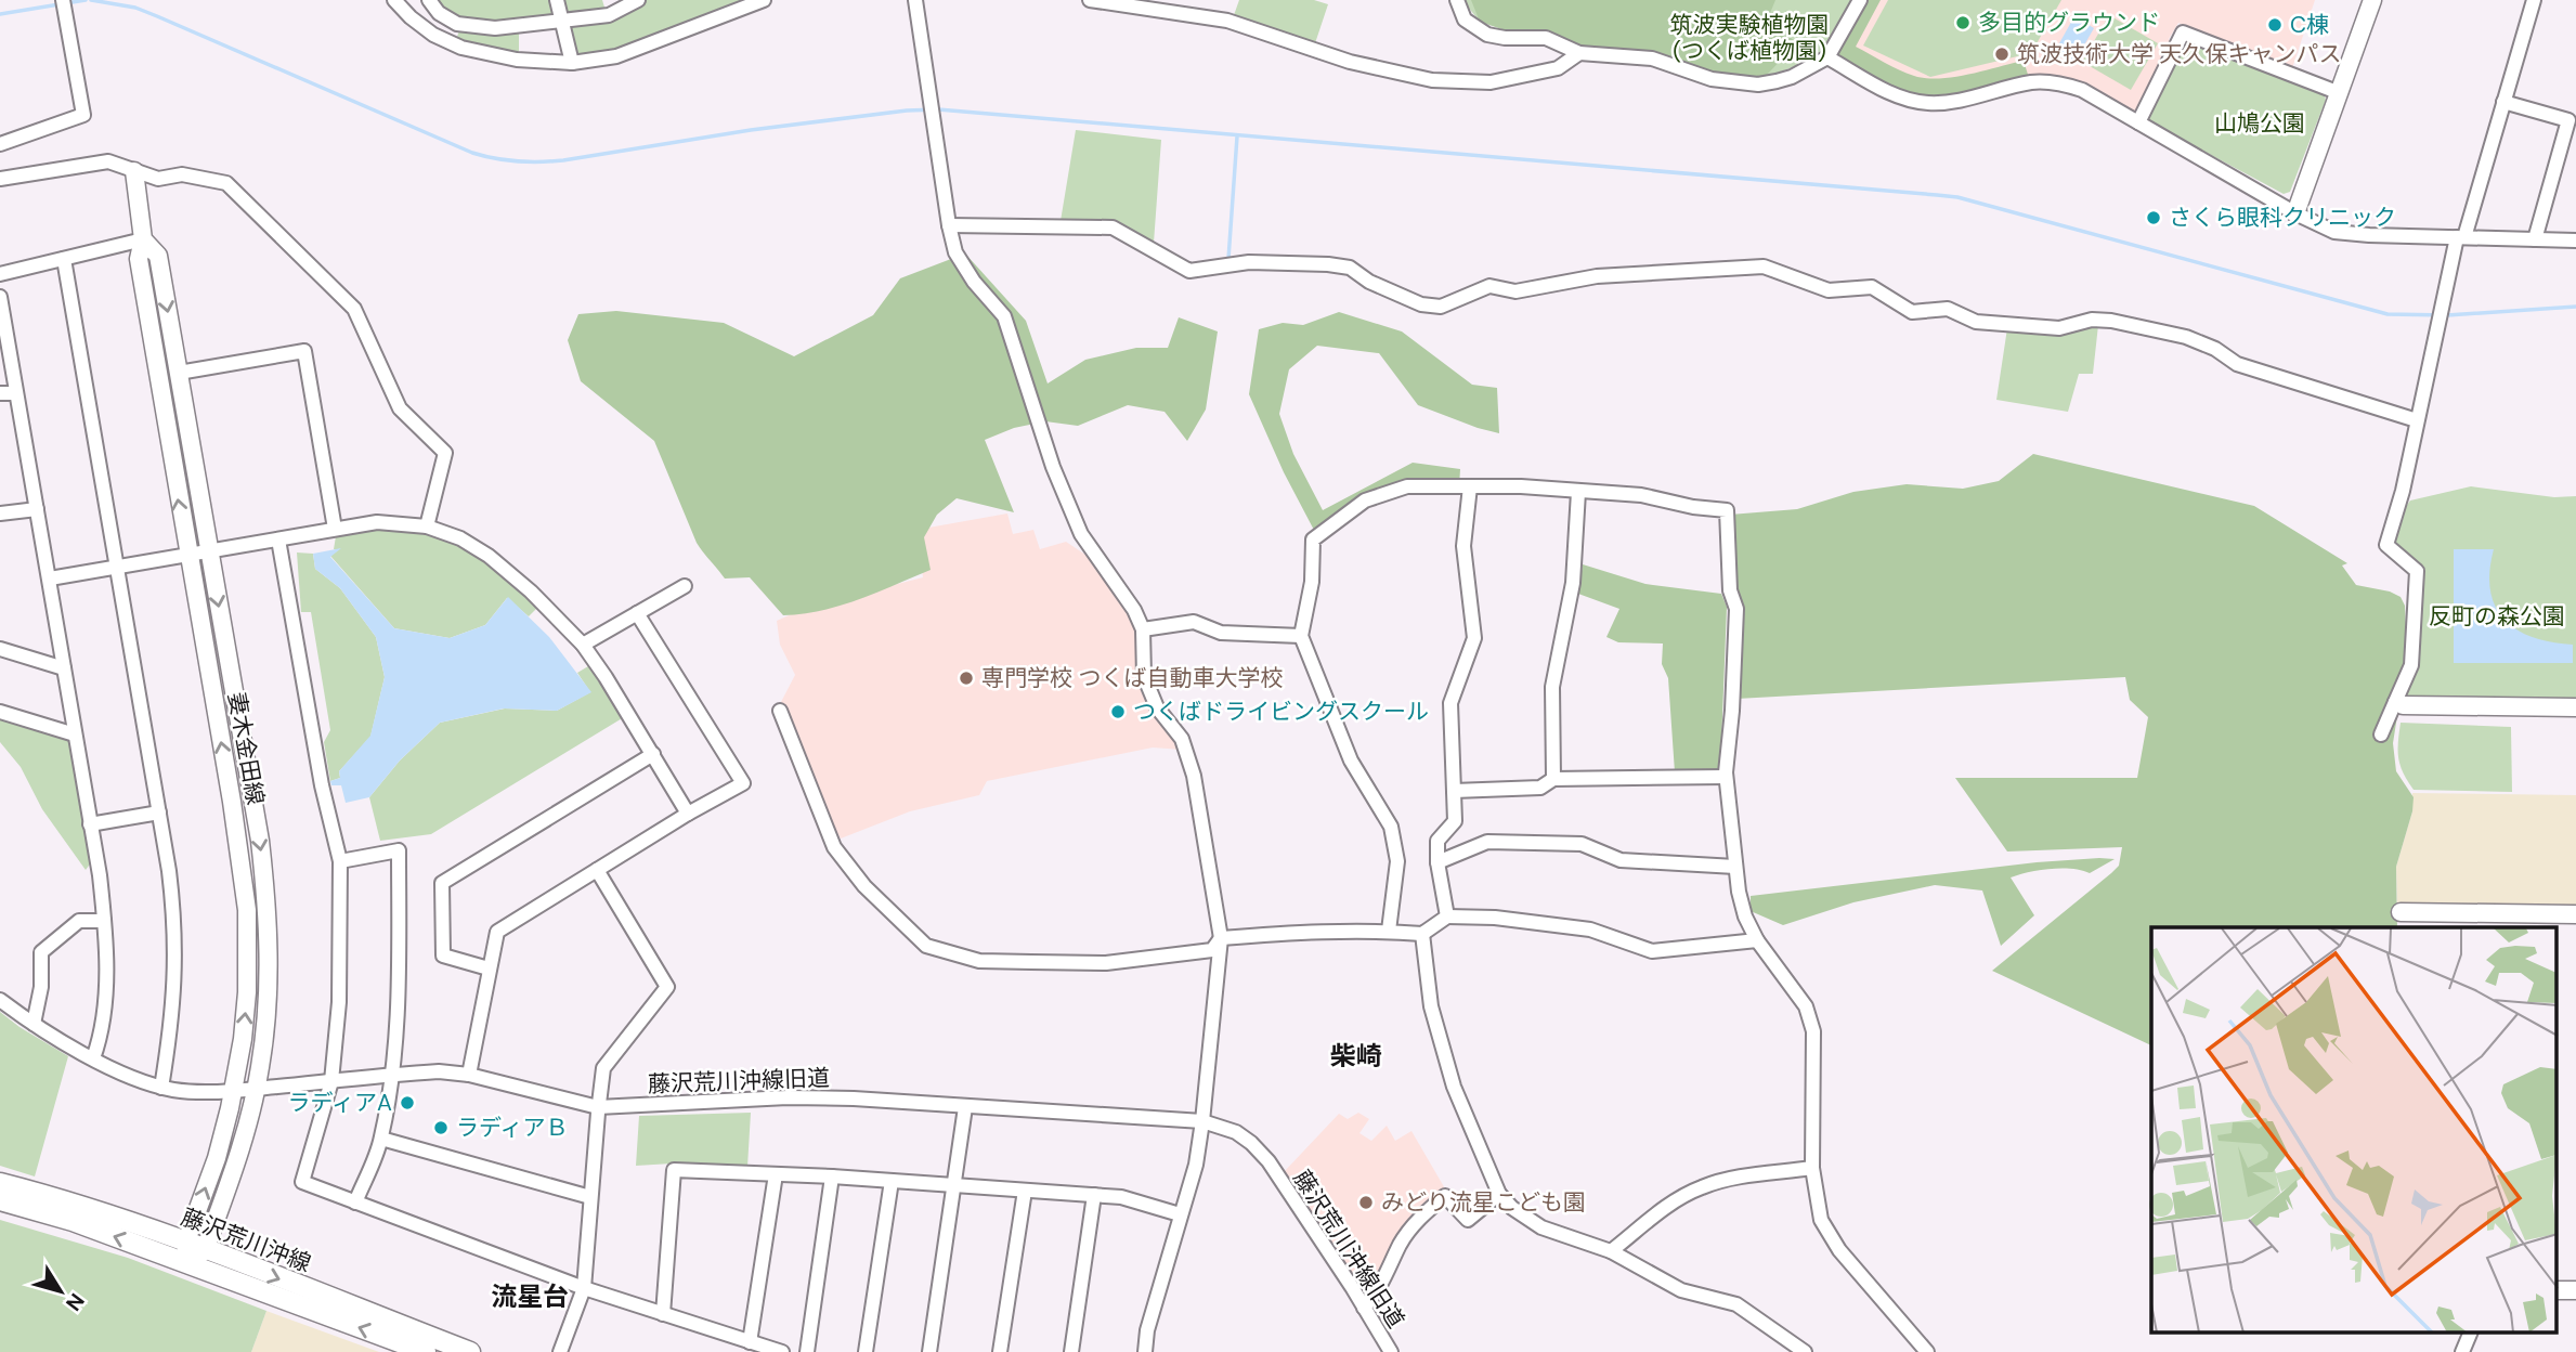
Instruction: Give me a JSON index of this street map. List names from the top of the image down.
{
  "streets": {
    "main road": ["藤沢荒川沖線"],
    "street": ["妻木金田線", "藤沢荒川沖線旧道"]
  },
  "crossings": [
    ["妻木金田線", "藤沢荒川沖線旧道"],
    ["妻木金田線", "藤沢荒川沖線"]
  ],
  "districts": ["柴崎", "流星台"],
  "parks": ["筑波実験植物園 (つくば植物園)", "山鳩公園", "反町の森公園"],
  "places": [
    "多目的グラウンド",
    "C棟",
    "筑波技術大学 天久保キャンパス",
    "さくら眼科クリニック",
    "専門学校 つくば自動車大学校",
    "つくばドライビングスクール",
    "ラディアA",
    "ラディアＢ",
    "みどり流星こども園"
  ],
  "north": "bottom right"
}
